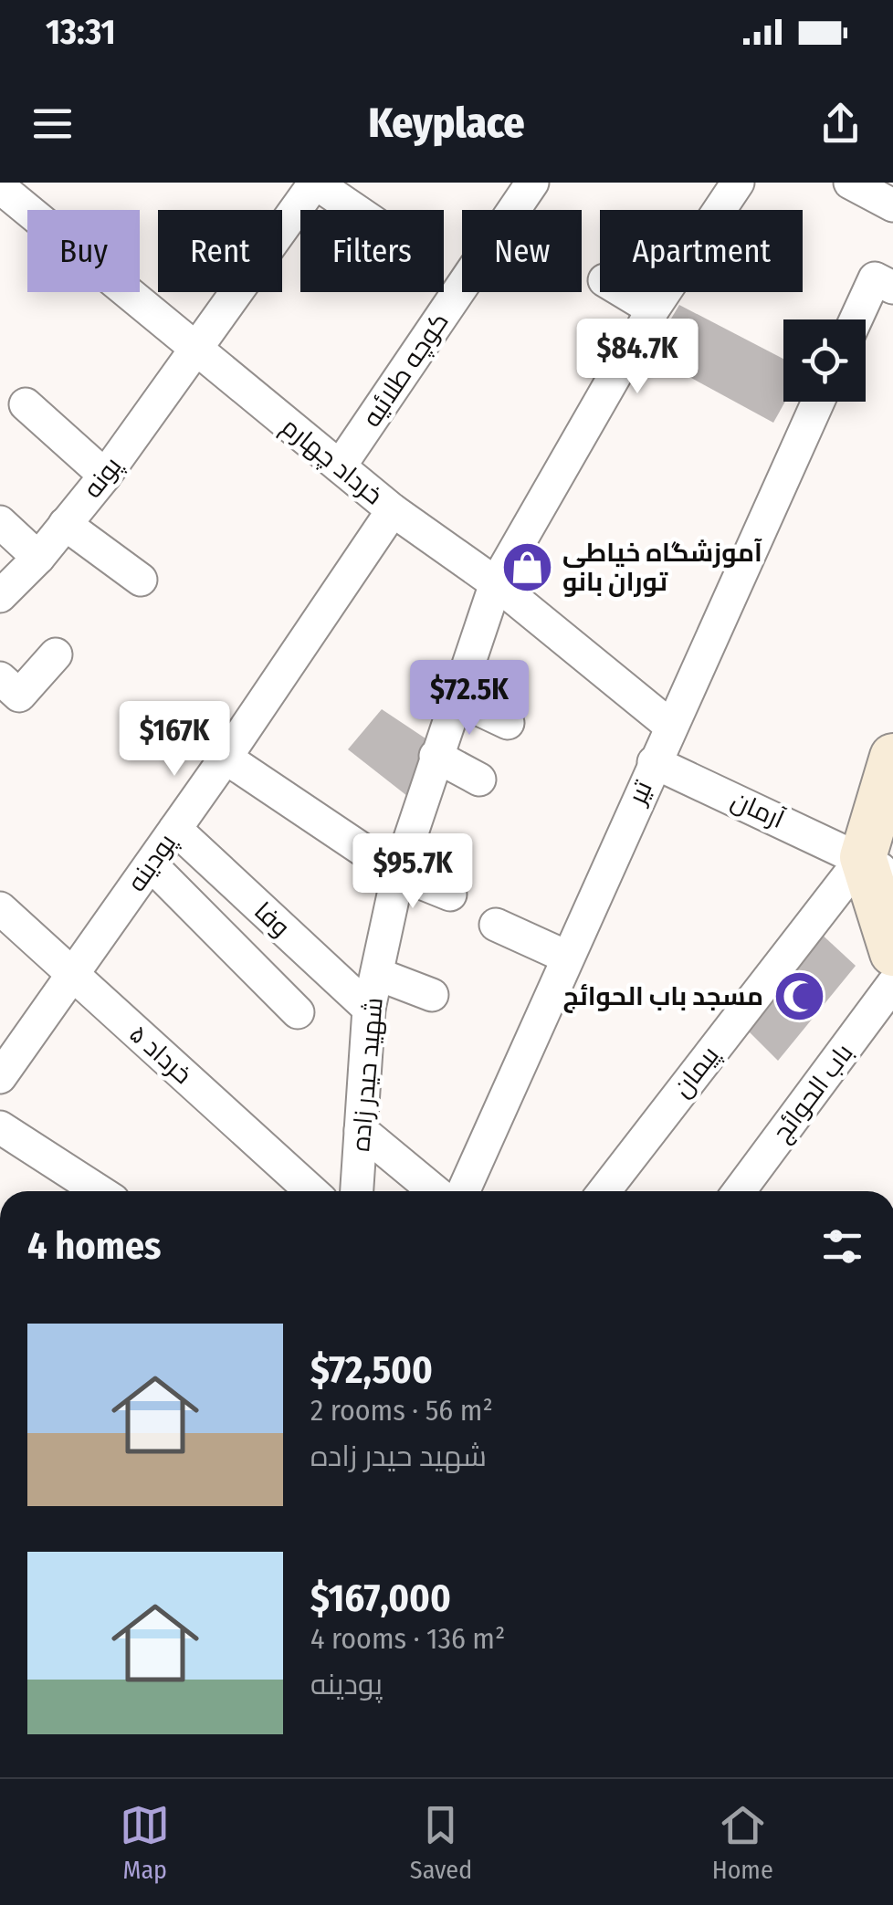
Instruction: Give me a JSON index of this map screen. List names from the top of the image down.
{
  "streets": {
    "street": [
      "کوچه طلائیه",
      "خرداد چهارم",
      "پونه",
      "تیر",
      "آرمان",
      "پودینه",
      "وفا",
      "خرداد ۵",
      "پیمان",
      "شهید حیدر زاده",
      "باب الحوائج"
    ]
  },
  "crossings": [
    ["کوچه طلائیه", "خرداد چهارم"],
    ["خرداد چهارم", "پونه"],
    ["خرداد چهارم", "تیر"],
    ["خرداد چهارم", "پودینه"],
    ["خرداد چهارم", "شهید حیدر زاده"],
    ["تیر", "آرمان"],
    ["آرمان", "پیمان"],
    ["پودینه", "وفا"],
    ["پودینه", "خرداد ۵"],
    ["وفا", "شهید حیدر زاده"]
  ],
  "places": {
    "shop": ["آموزشگاه خیاطی توران بانو"],
    "mosque": ["مسجد باب الحوائج"]
  },
  "page": {
    "status": "13:31",
    "header": "Keyplace",
    "chip": [
      "Buy",
      "Rent",
      "Filters",
      "New",
      "Apartment"
    ],
    "price": [
      "$84.7K",
      "$72.5K",
      "$167K",
      "$95.7K"
    ],
    "heading": "4 homes",
    "list": [
      {
        "name": "$72,500",
        "note": "2 rooms · 56 m² · شهید حیدر زاده"
      },
      {
        "name": "$167,000",
        "note": "4 rooms · 136 m² · پودینه"
      }
    ],
    "tabs": ["Map", "Saved", "Home"]
  }
}
